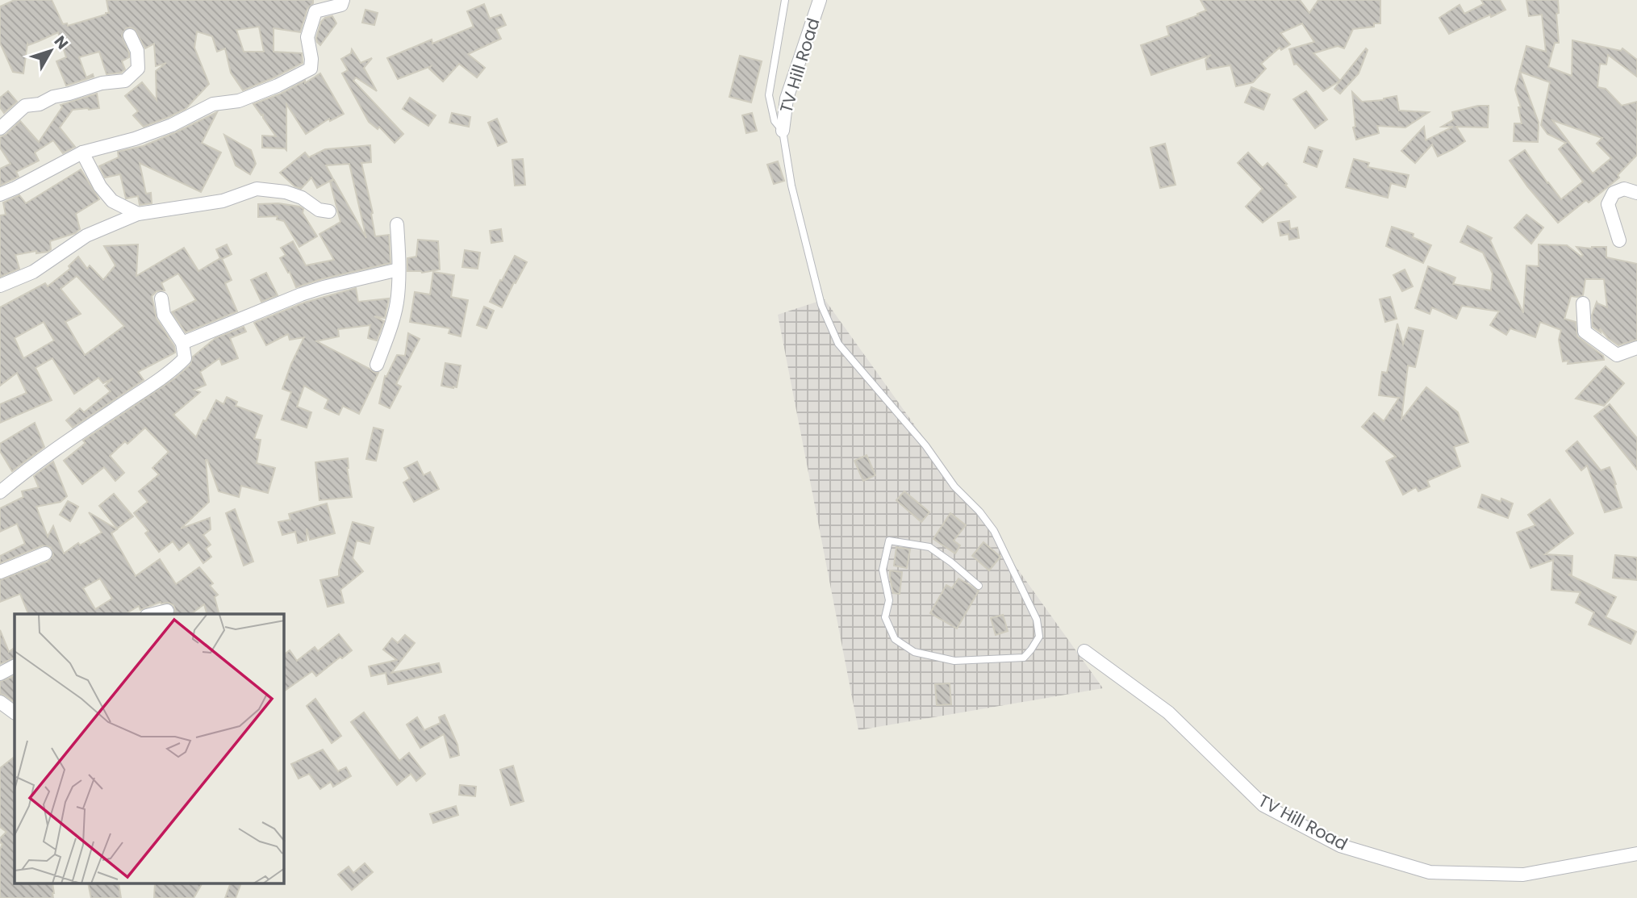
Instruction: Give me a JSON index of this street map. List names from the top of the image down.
{
  "streets": {
    "street": ["TV Hill Road"]
  },
  "north": "top right"
}
